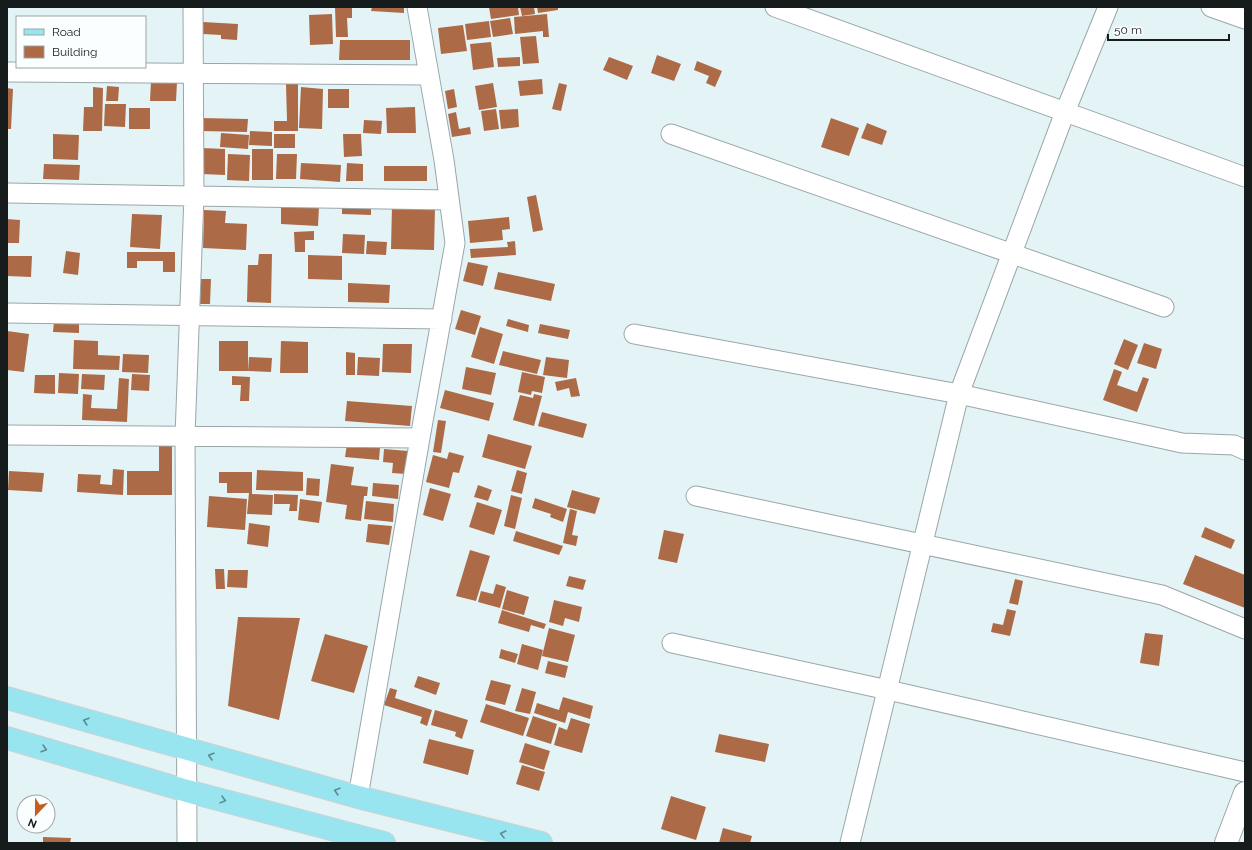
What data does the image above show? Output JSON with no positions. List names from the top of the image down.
{
  "legend": ["Road", "Building"],
  "scale_bar": "50 m",
  "north": "bottom"
}
